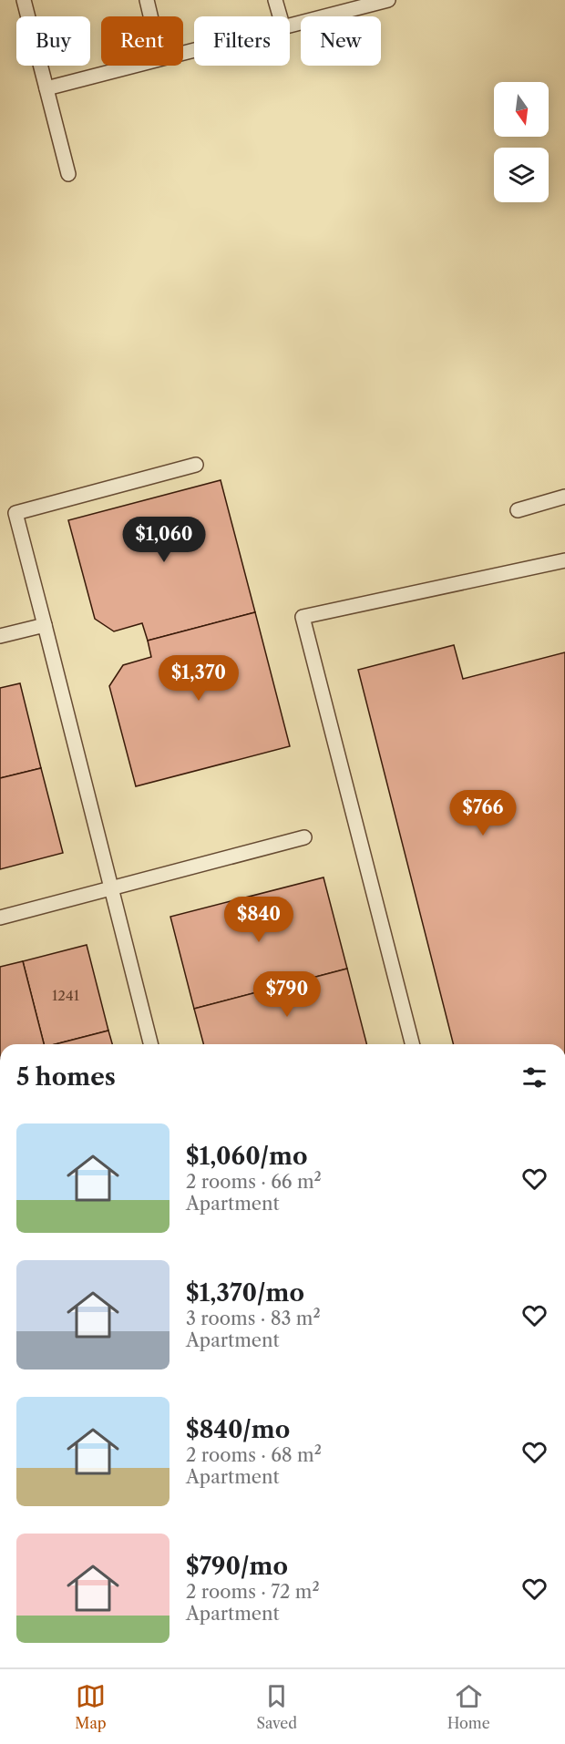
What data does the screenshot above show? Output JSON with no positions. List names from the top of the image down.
{
  "house_numbers": ["1241"],
  "north": "bottom",
  "page": {
    "chip": [
      "Buy",
      "Rent",
      "Filters",
      "New"
    ],
    "price": [
      "$1,060",
      "$1,370",
      "$766",
      "$840",
      "$790"
    ],
    "heading": "5 homes",
    "list": [
      {
        "name": "$1,060/mo",
        "note": "2 rooms · 66 m² · Apartment"
      },
      {
        "name": "$1,370/mo",
        "note": "3 rooms · 83 m² · Apartment"
      },
      {
        "name": "$840/mo",
        "note": "2 rooms · 68 m² · Apartment"
      },
      {
        "name": "$790/mo",
        "note": "2 rooms · 72 m² · Apartment"
      }
    ],
    "tabs": ["Map", "Saved", "Home"]
  }
}
